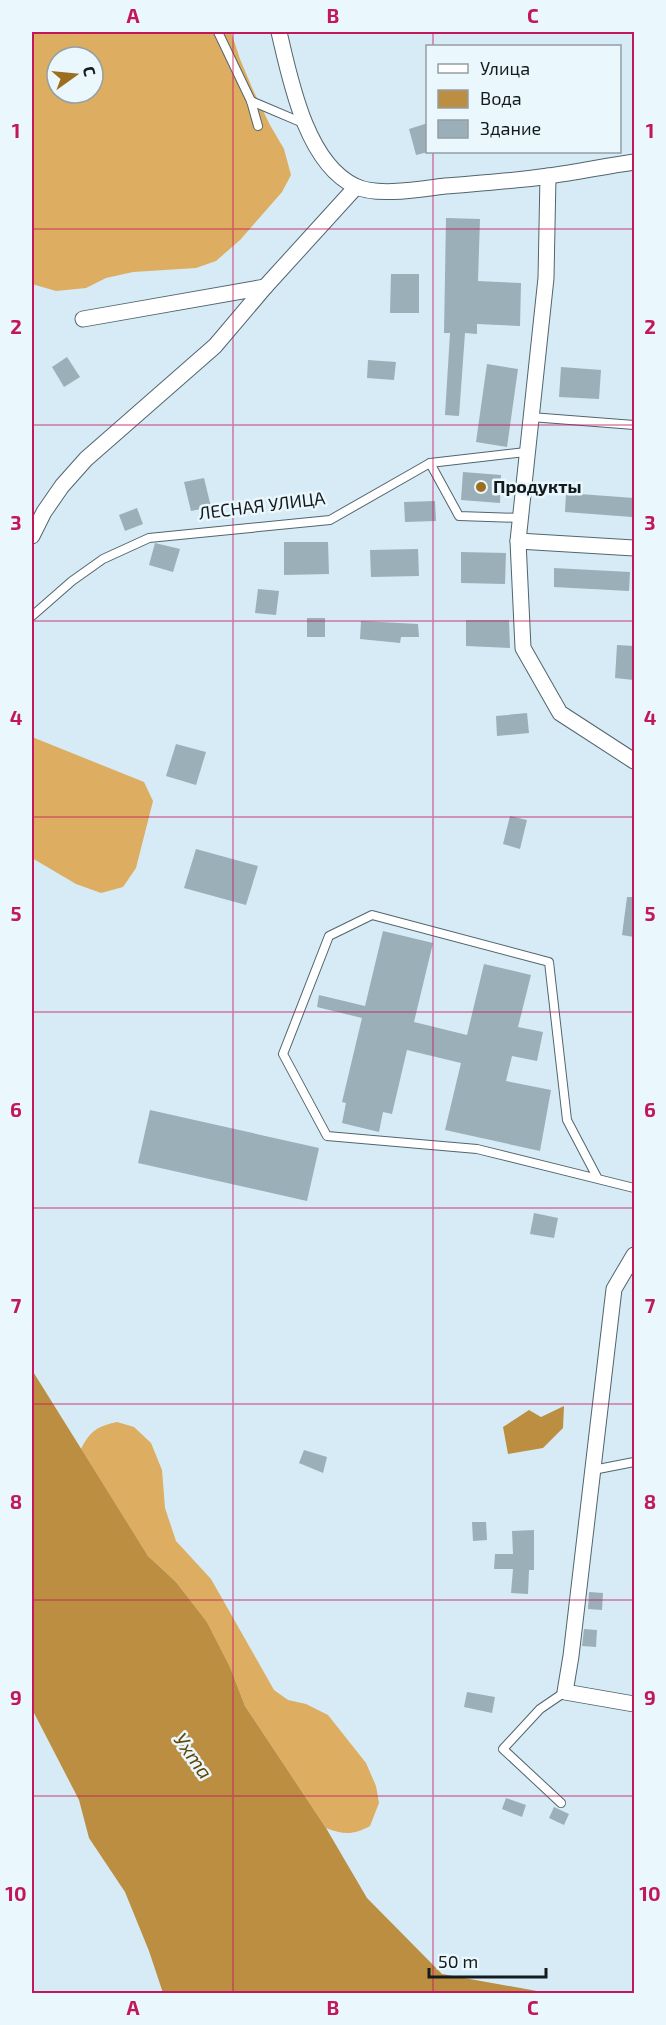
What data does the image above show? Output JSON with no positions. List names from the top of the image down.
{
  "streets": {
    "lane": ["ЛЕСНАЯ УЛИЦА"]
  },
  "water": ["Ухта"],
  "places": ["Продукты"],
  "legend": ["Улица", "Вода", "Здание"],
  "scale_bar": "50 m",
  "north": "right",
  "grid": {
    "columns": ["A", "B", "C"],
    "rows": [
      "1",
      "2",
      "3",
      "4",
      "5",
      "6",
      "7",
      "8",
      "9",
      "10"
    ]
  }
}
